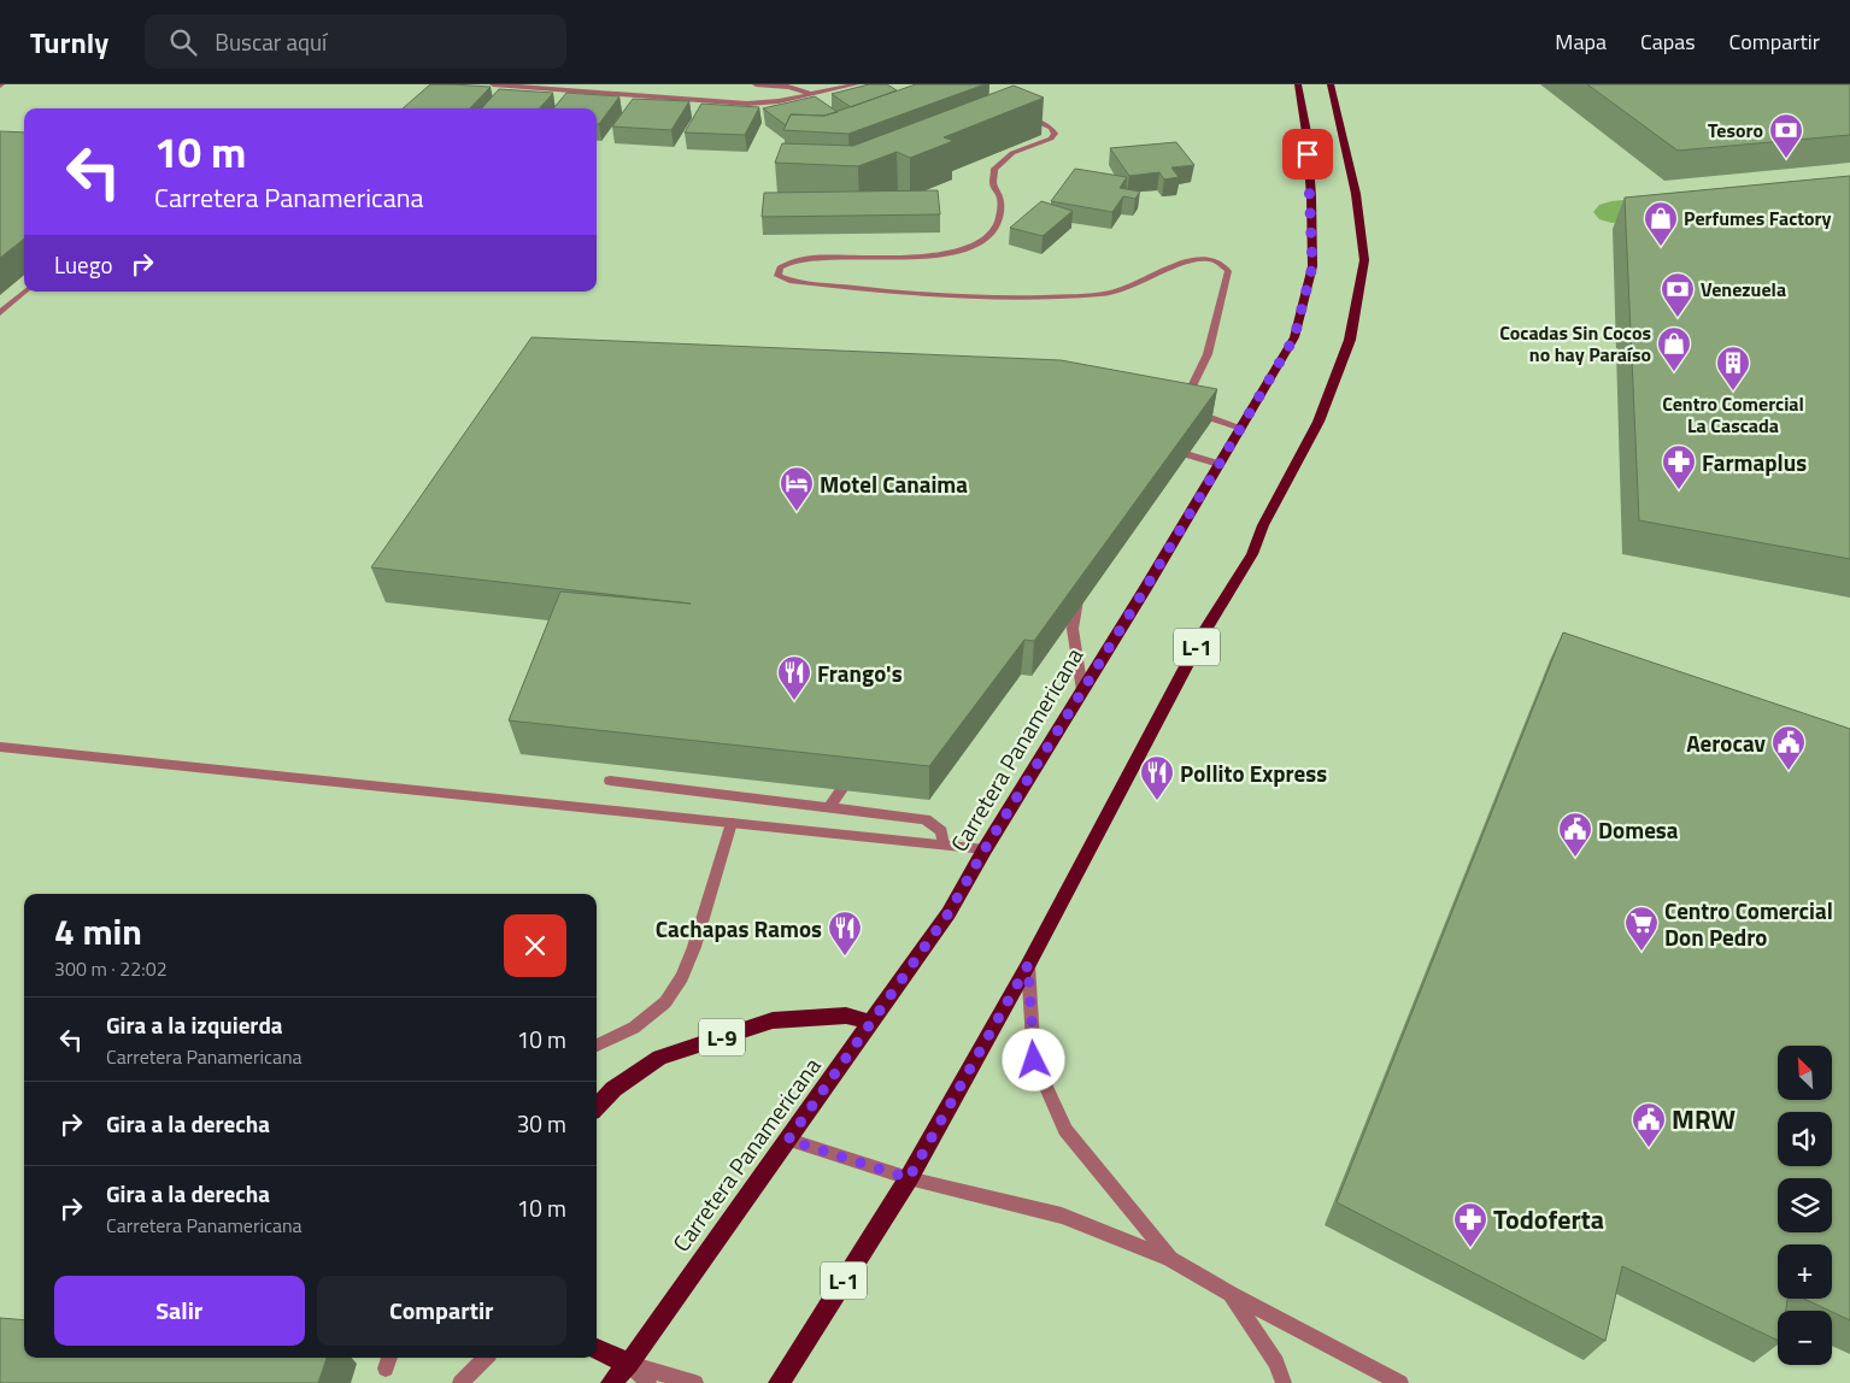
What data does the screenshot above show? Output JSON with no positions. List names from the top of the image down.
{
  "streets": {
    "main road": ["L-1", "Carretera Panamericana", "L-9"]
  },
  "crossings": [
    ["Carretera Panamericana", "L-9"]
  ],
  "places": {
    "bank": ["Tesoro", "Venezuela"],
    "shop": ["Perfumes Factory", "Cocadas Sin Cocos no hay Paraíso"],
    "building": ["Centro Comercial La Cascada"],
    "pharmacy": ["Farmaplus", "Todoferta"],
    "hotel": ["Motel Canaima"],
    "restaurant": ["Frango's", "Pollito Express", "Cachapas Ramos"],
    "public building": ["Aerocav", "Domesa", "MRW"],
    "supermarket": ["Centro Comercial Don Pedro"]
  },
  "north": "top left",
  "page": {
    "header": "Turnly",
    "search": "Buscar aquí",
    "nav": ["Mapa", "Capas", "Compartir"],
    "turn": ["10 m", "Carretera Panamericana"],
    "then": "Luego",
    "heading": ["4 min", "300 m · 22:02"],
    "list": [
      {
        "name": "Gira a la izquierda",
        "note": "Carretera Panamericana",
        "value": "10 m"
      },
      {
        "name": "Gira a la derecha",
        "value": "30 m"
      },
      {
        "name": "Gira a la derecha",
        "note": "Carretera Panamericana",
        "value": "10 m"
      }
    ],
    "map_buttons": ["+", "−"],
    "buttons": ["Salir", "Compartir"]
  }
}
